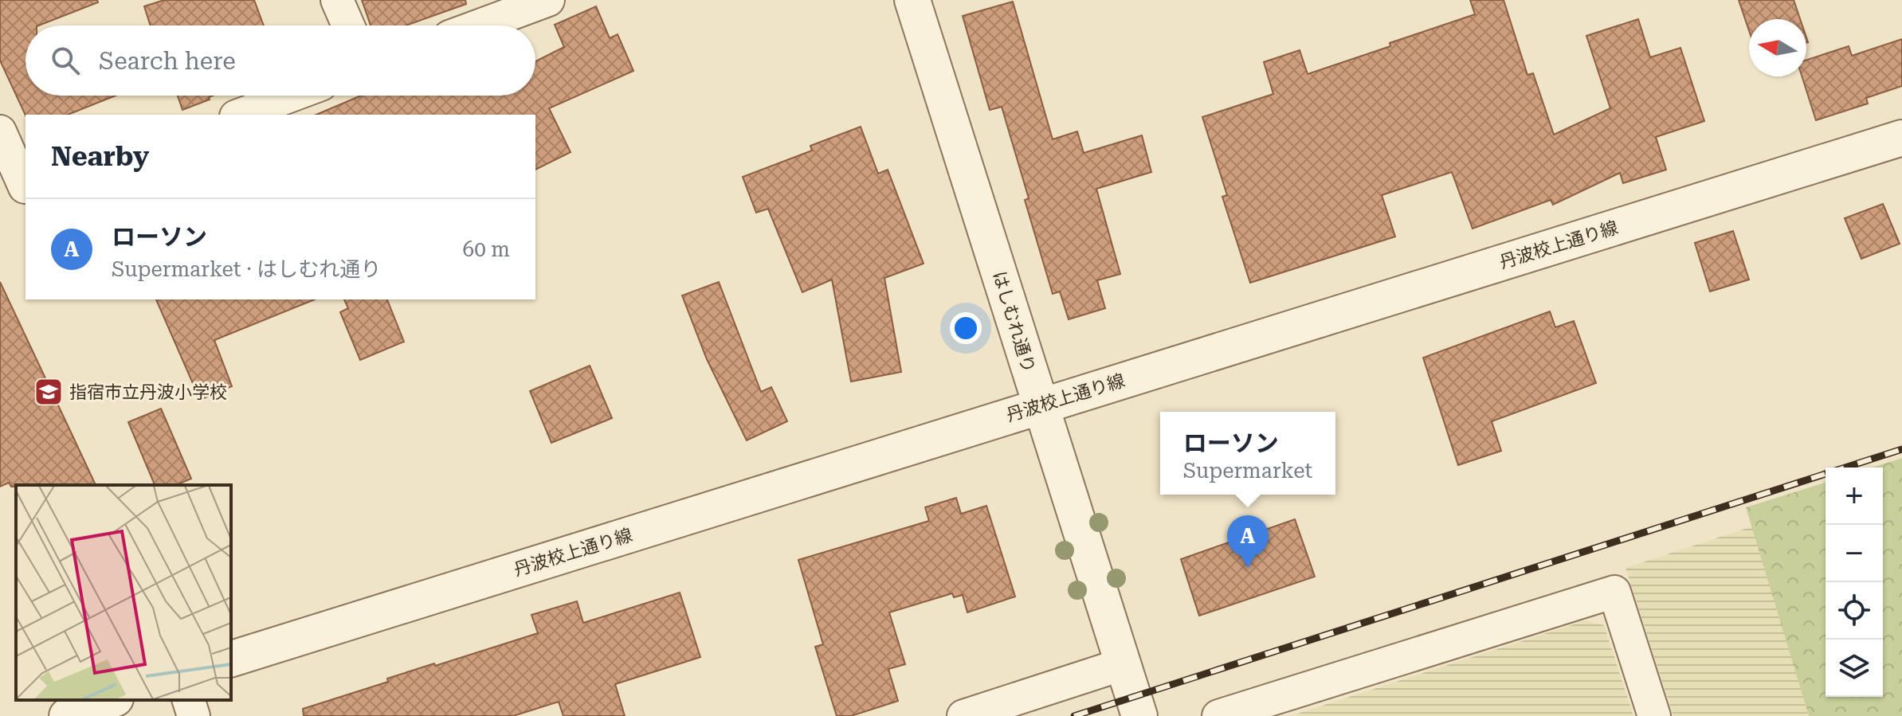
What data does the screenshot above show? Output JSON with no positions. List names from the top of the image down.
{
  "streets": {
    "street": ["丹波校上通り線", "はしむれ通り"]
  },
  "crossings": [
    ["丹波校上通り線", "はしむれ通り"]
  ],
  "places": {
    "school or university": ["指宿市立丹波小学校"]
  },
  "north": "left",
  "page": {
    "search": "Search here",
    "heading": "Nearby",
    "list": [
      {
        "mark": "A",
        "name": "ローソン",
        "note": "Supermarket · はしむれ通り",
        "value": "60 m"
      }
    ],
    "popup": ["ローソン", "Supermarket"],
    "map_buttons": ["+", "−"],
    "pins": "A"
  }
}
